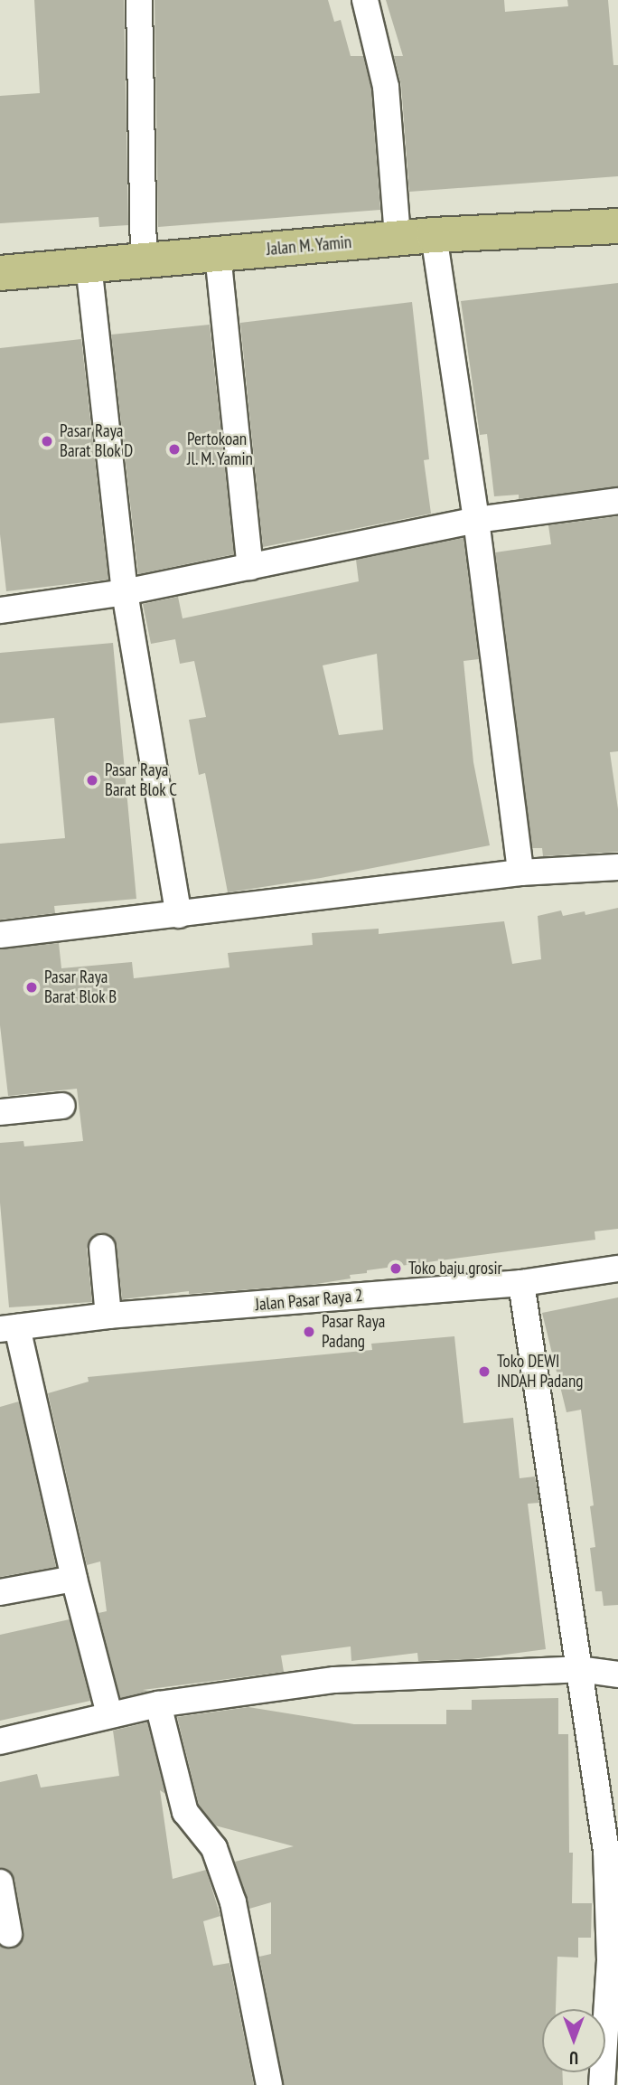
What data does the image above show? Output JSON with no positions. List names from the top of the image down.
{
  "streets": {
    "main road": ["Jalan M. Yamin"],
    "street": ["Jalan Pasar Raya 2"]
  },
  "places": [
    "Pasar Raya Barat Blok D",
    "Pertokoan Jl. M. Yamin",
    "Pasar Raya Barat Blok C",
    "Pasar Raya Barat Blok B",
    "Toko baju grosir",
    "Pasar Raya Padang",
    "Toko DEWI INDAH Padang"
  ],
  "north": "bottom"
}
